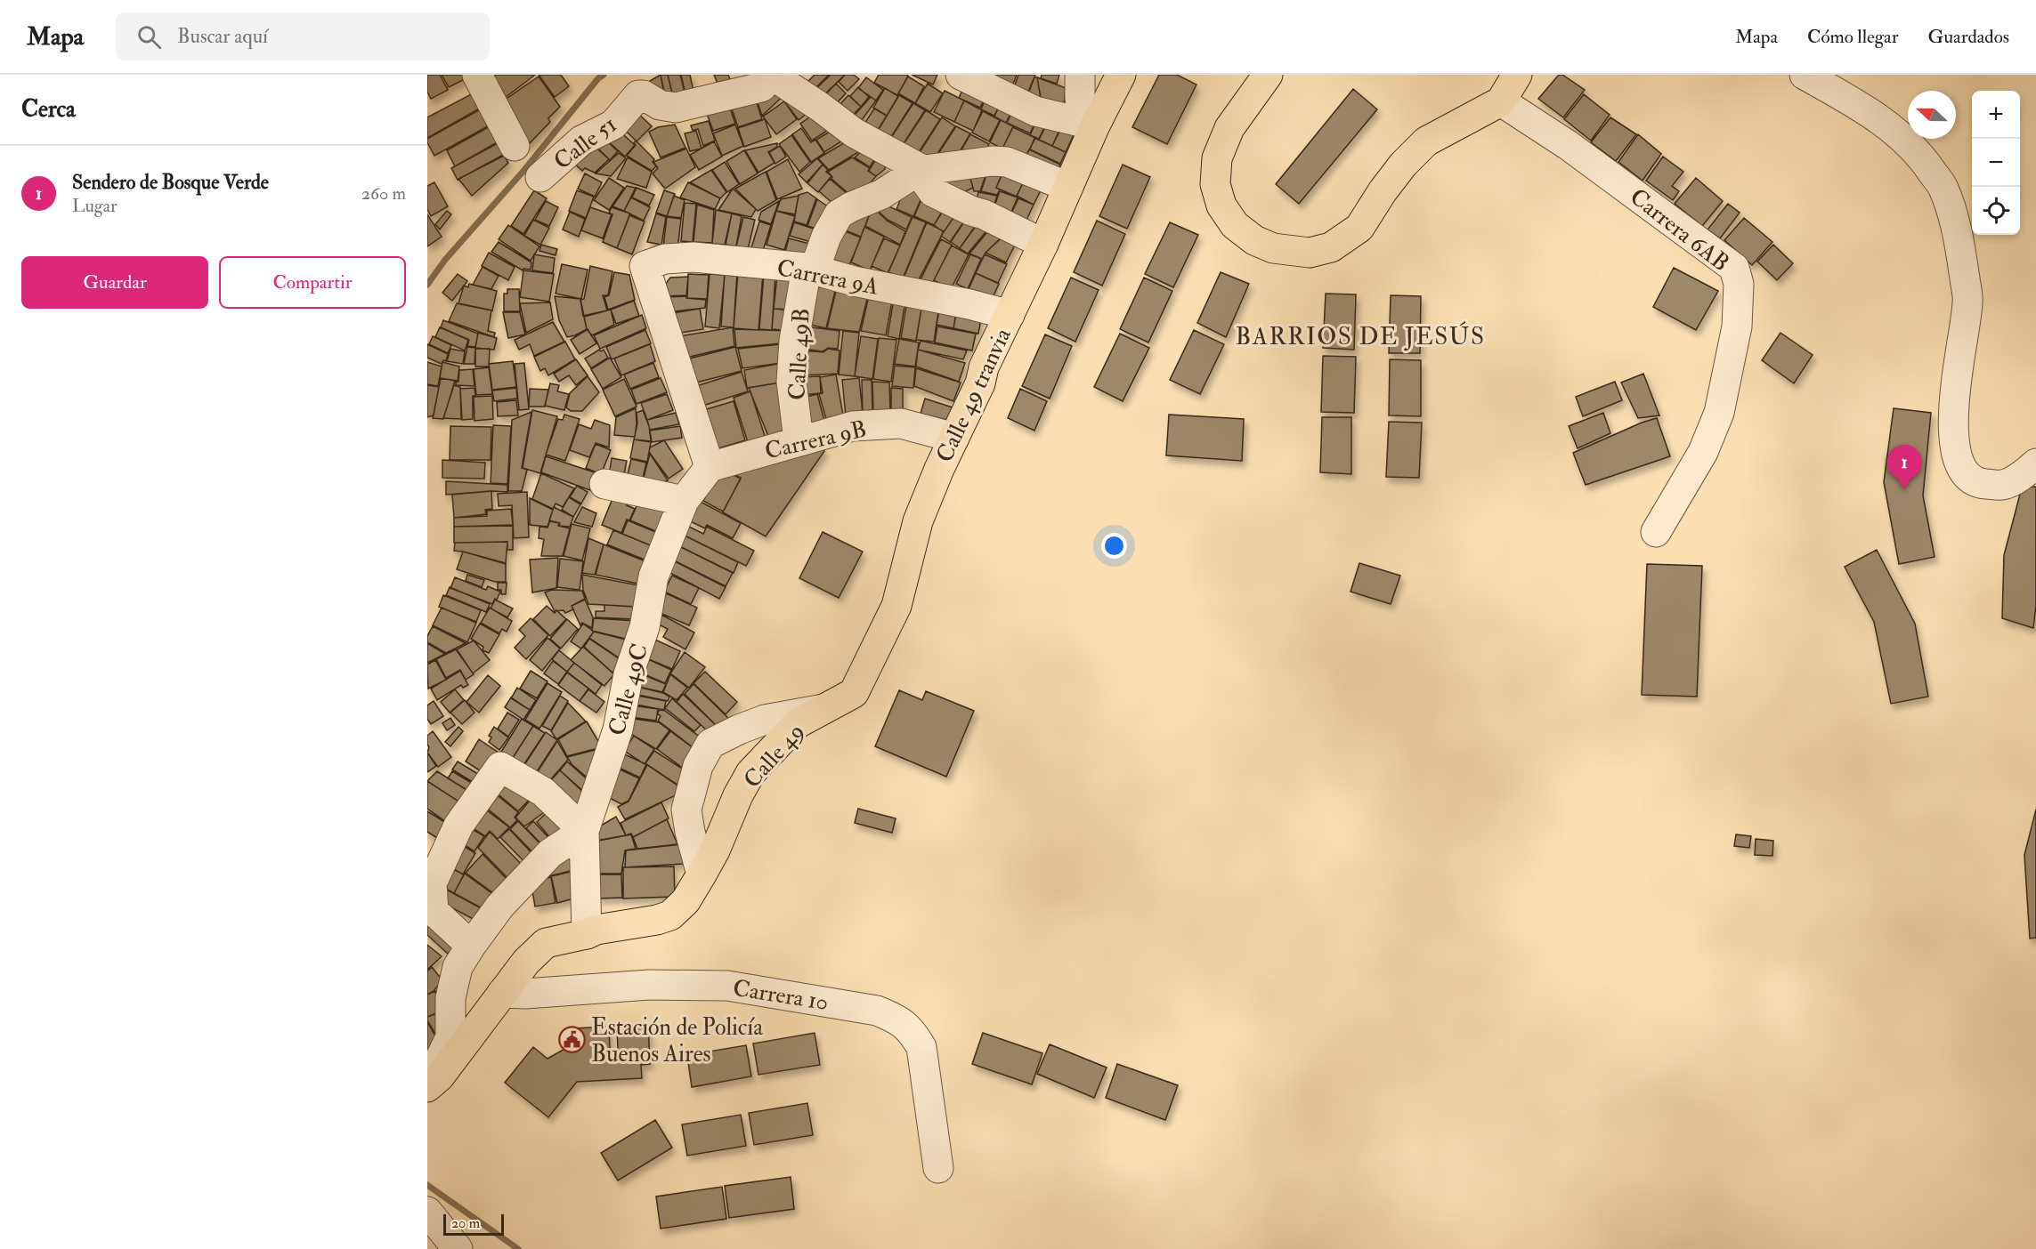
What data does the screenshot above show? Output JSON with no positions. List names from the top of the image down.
{
  "streets": {
    "main road": ["Calle 49 tranvia", "Calle 49"],
    "street": [
      "Calle 51",
      "Carrera 6AB",
      "Carrera 9A",
      "Calle 49B",
      "Carrera 9B",
      "Calle 49C",
      "Carrera 10"
    ]
  },
  "crossings": [
    ["Carrera 9A", "Calle 49B"],
    ["Carrera 9A", "Calle 49 tranvia"],
    ["Carrera 9A", "Carrera 9B"],
    ["Carrera 9A", "Calle 49C"],
    ["Calle 49B", "Carrera 9B"],
    ["Calle 49 tranvia", "Carrera 9B"],
    ["Calle 49 tranvia", "Calle 49"],
    ["Carrera 9B", "Calle 49C"],
    ["Calle 49", "Carrera 10"]
  ],
  "districts": ["BARRIOS DE JESÚS"],
  "places": {
    "public building": ["Estación de Policía Buenos Aires"]
  },
  "scale_bar": "20 m",
  "north": "left",
  "page": {
    "header": "Mapa",
    "search": "Buscar aquí",
    "nav": ["Mapa", "Cómo llegar", "Guardados"],
    "heading": "Cerca",
    "map_buttons": ["+", "−"],
    "list": [
      {
        "mark": "1",
        "name": "Sendero de Bosque Verde",
        "note": "Lugar",
        "value": "260 m"
      }
    ],
    "buttons": ["Guardar", "Compartir"],
    "pins": "1",
    "scale": "20 m"
  }
}
